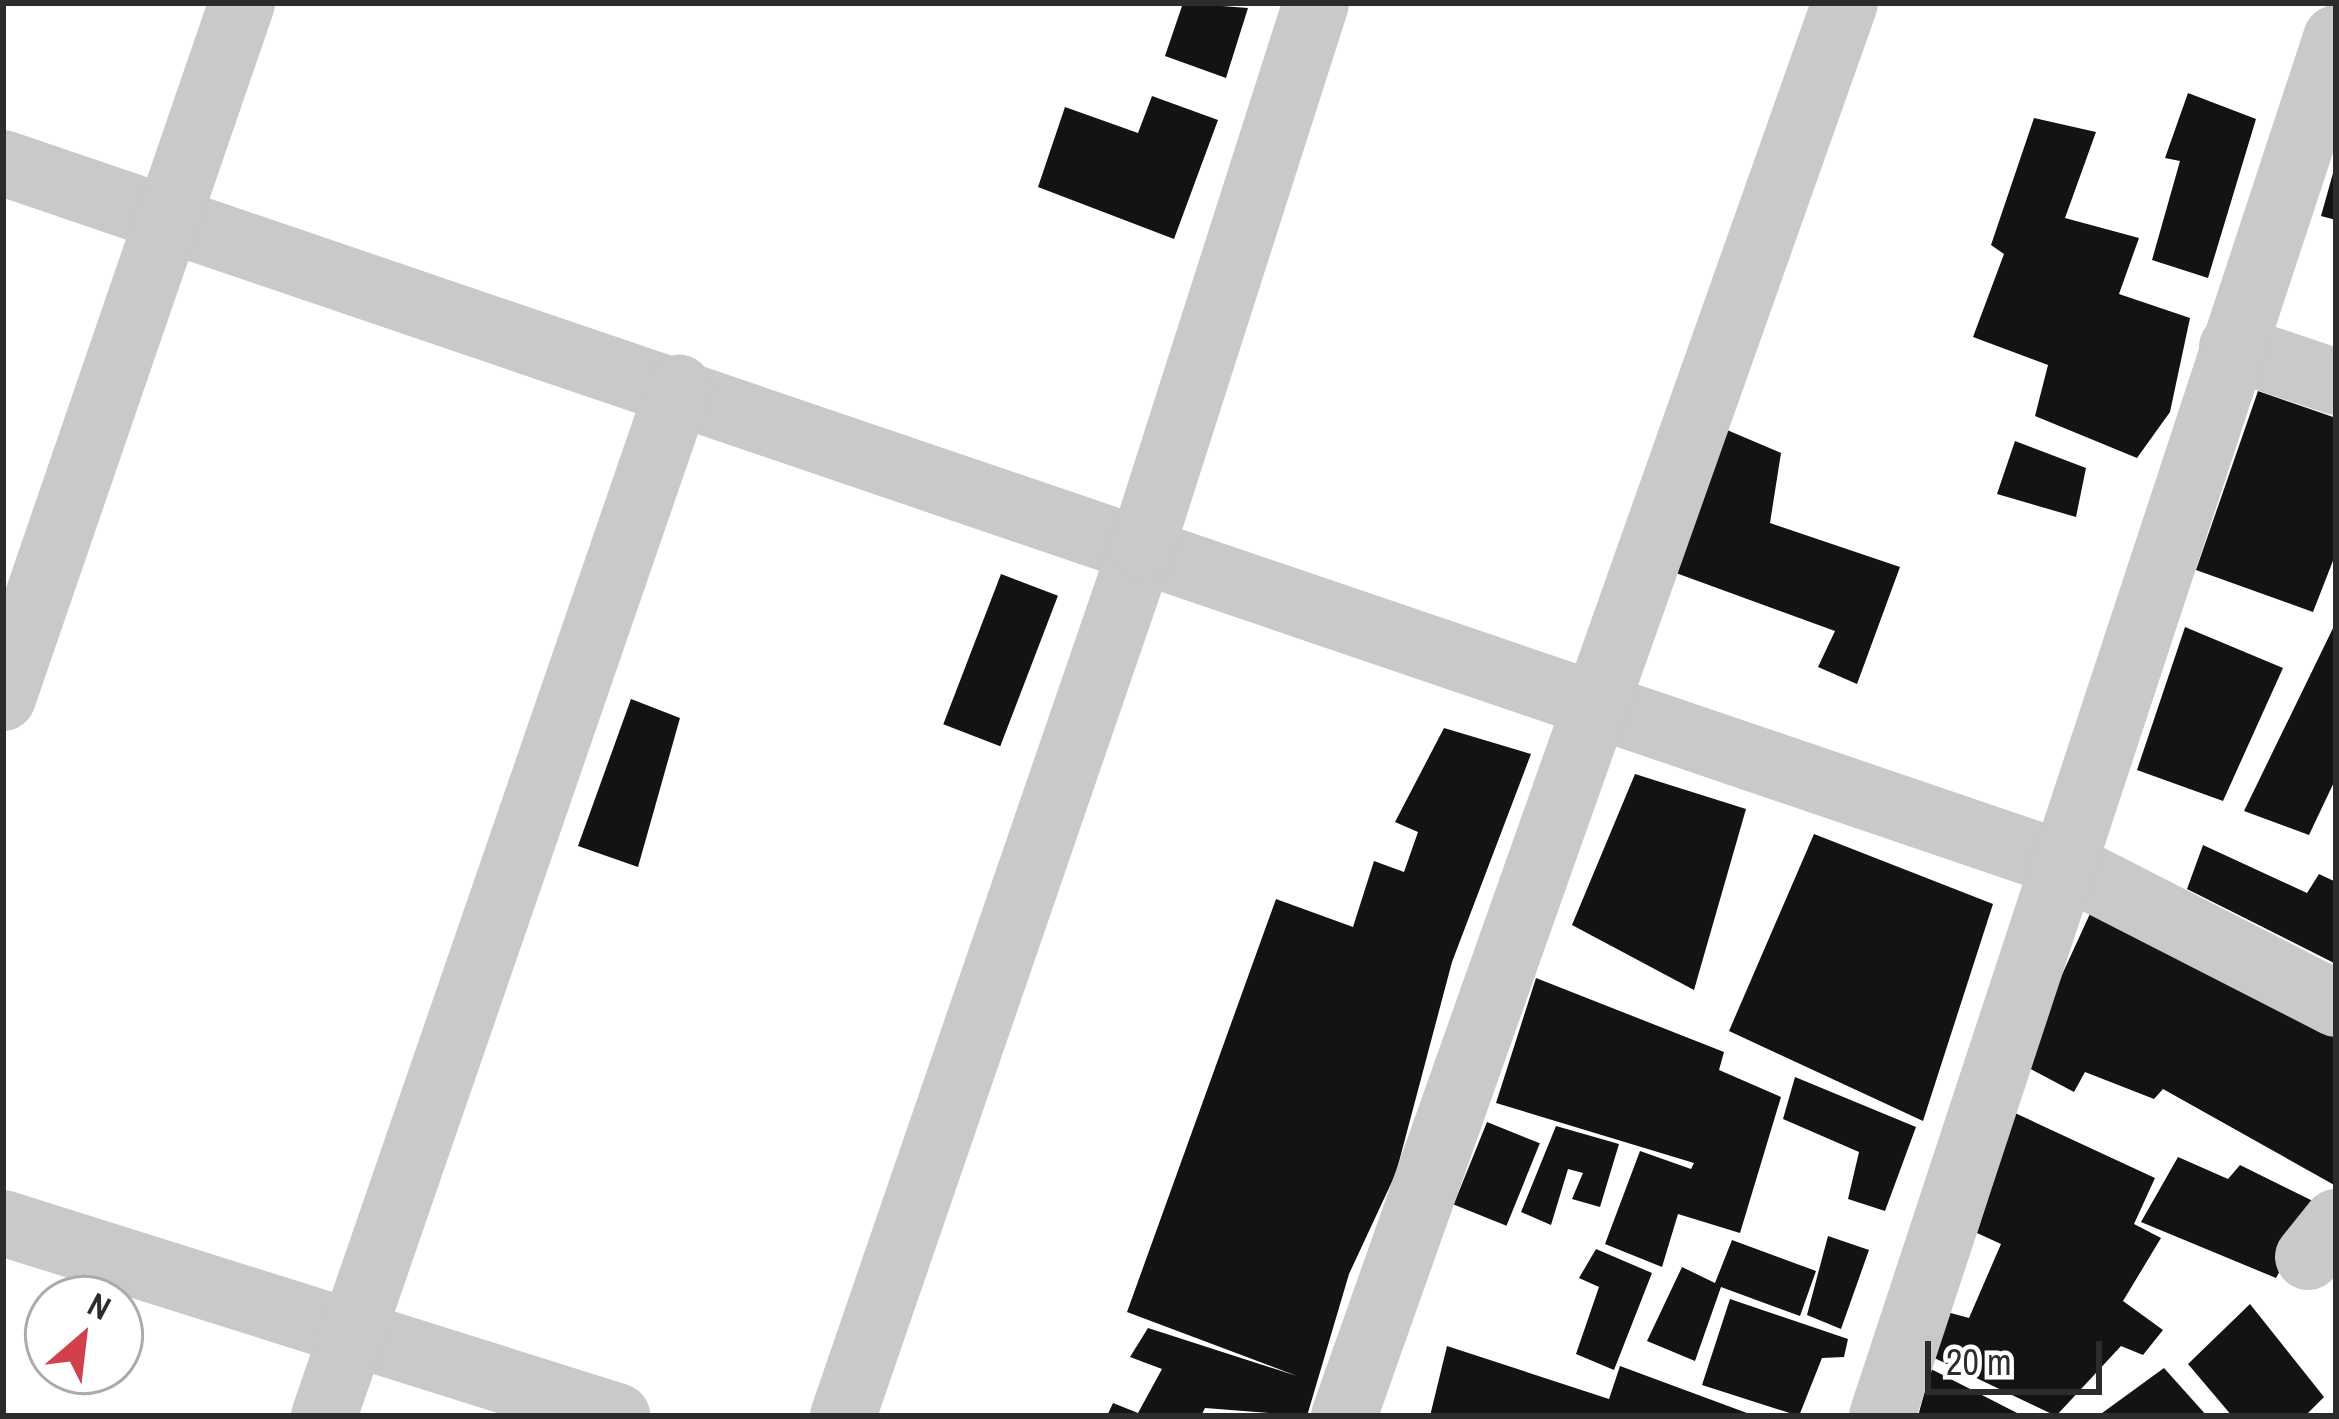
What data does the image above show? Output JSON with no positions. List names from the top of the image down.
{
  "scale_bar": "20 m",
  "north": "top right"
}
